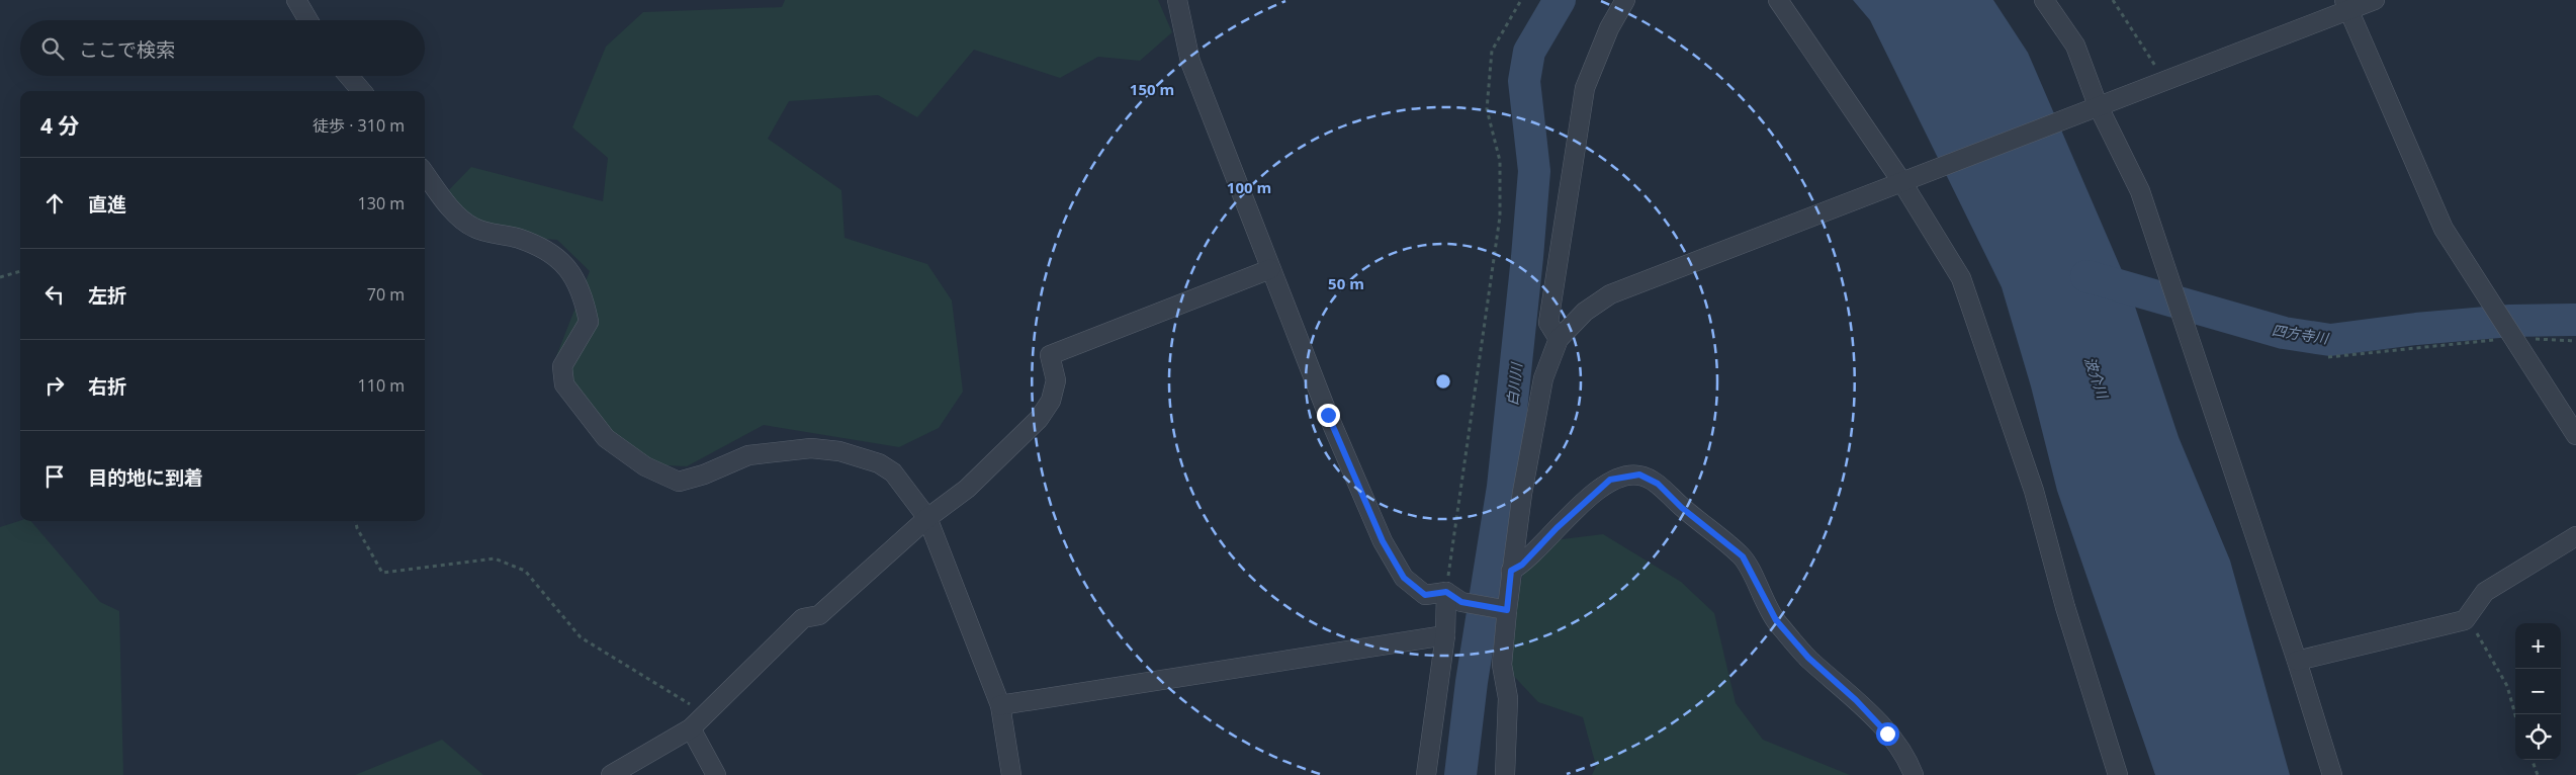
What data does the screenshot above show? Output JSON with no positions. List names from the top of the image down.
{
  "water": ["四方寺川", "波介川", "白川川"],
  "page": {
    "search": "ここで検索",
    "heading": ["4 分", "徒歩 · 310 m"],
    "list": [
      ["直進", "130 m"],
      ["左折", "70 m"],
      ["右折", "110 m"],
      "目的地に到着"
    ],
    "map_buttons": ["+", "−"]
  },
  "rings": ["150 m", "100 m", "50 m"]
}
